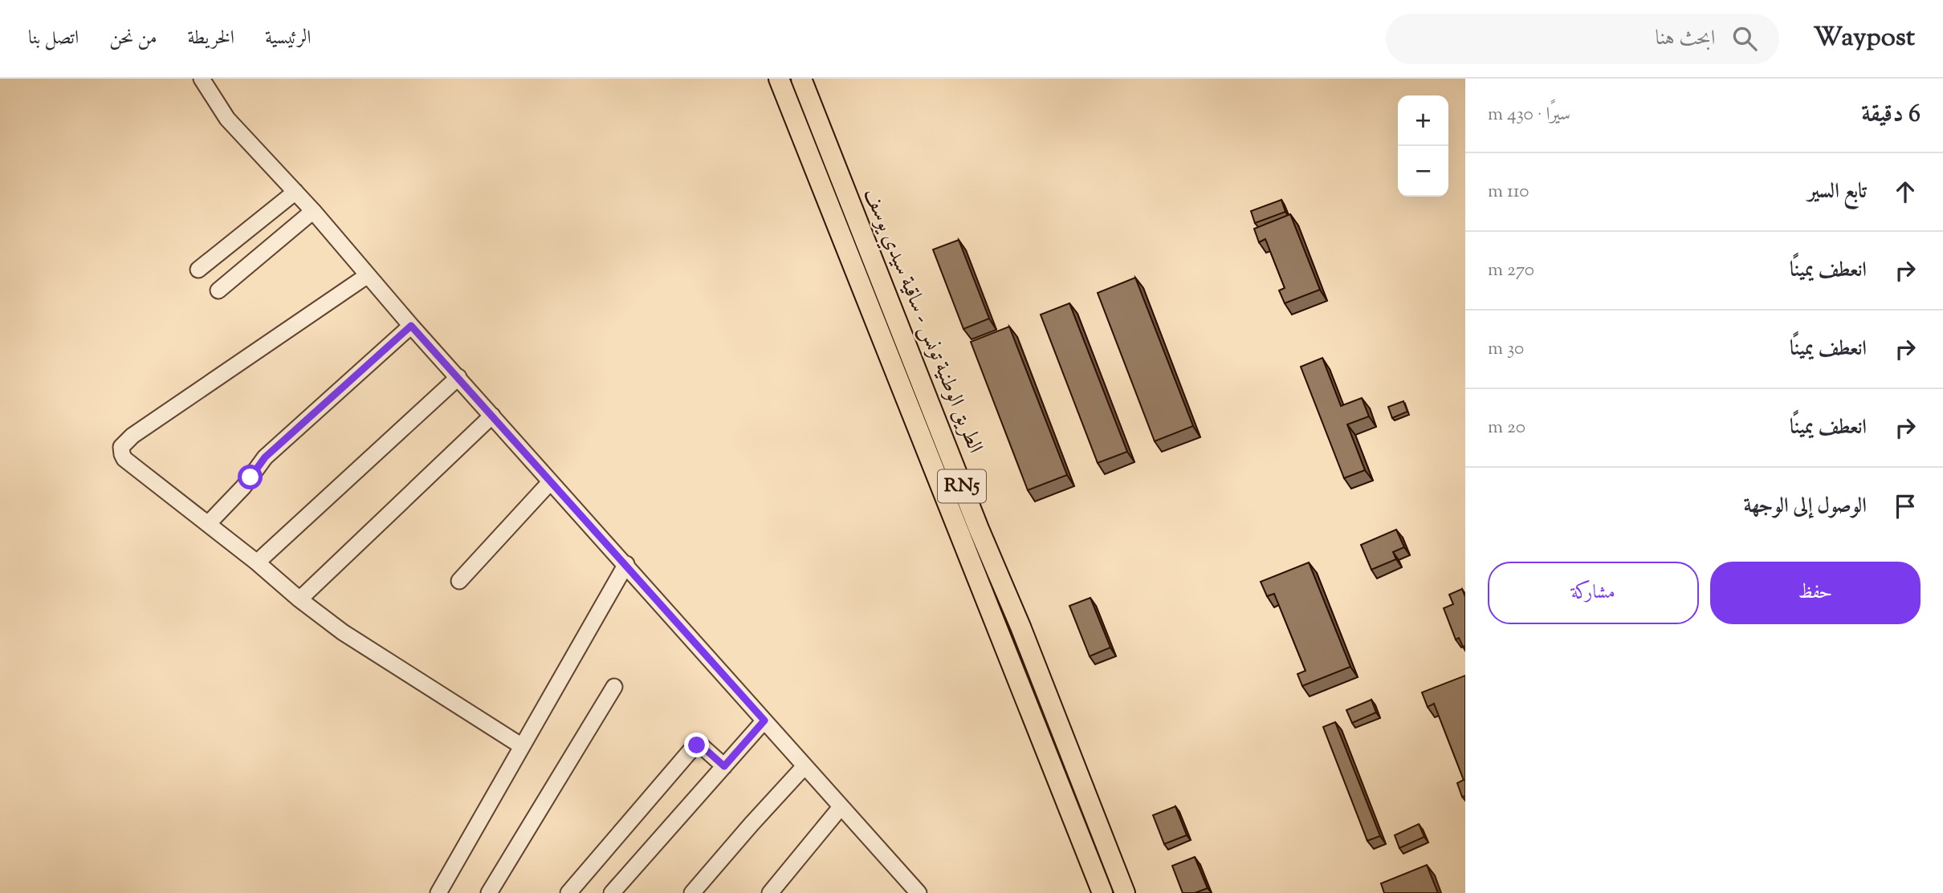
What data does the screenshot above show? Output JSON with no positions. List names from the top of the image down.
{
  "streets": {
    "main road": ["الطريق الوطنية تونس - ساقية سيدي يوسف", "RN5"]
  },
  "page": {
    "header": "Waypost",
    "search": "ابحث هنا",
    "nav": [
      "الرئيسية",
      "الخريطة",
      "من نحن",
      "اتصل بنا"
    ],
    "heading": ["6 دقيقة", "سيرًا · 430 m"],
    "map_buttons": ["+", "−"],
    "list": [
      ["تابع السير", "110 m"],
      ["انعطف يمينًا", "270 m"],
      ["انعطف يمينًا", "30 m"],
      ["انعطف يمينًا", "20 m"],
      "الوصول إلى الوجهة"
    ],
    "buttons": ["حفظ", "مشاركة"]
  }
}
